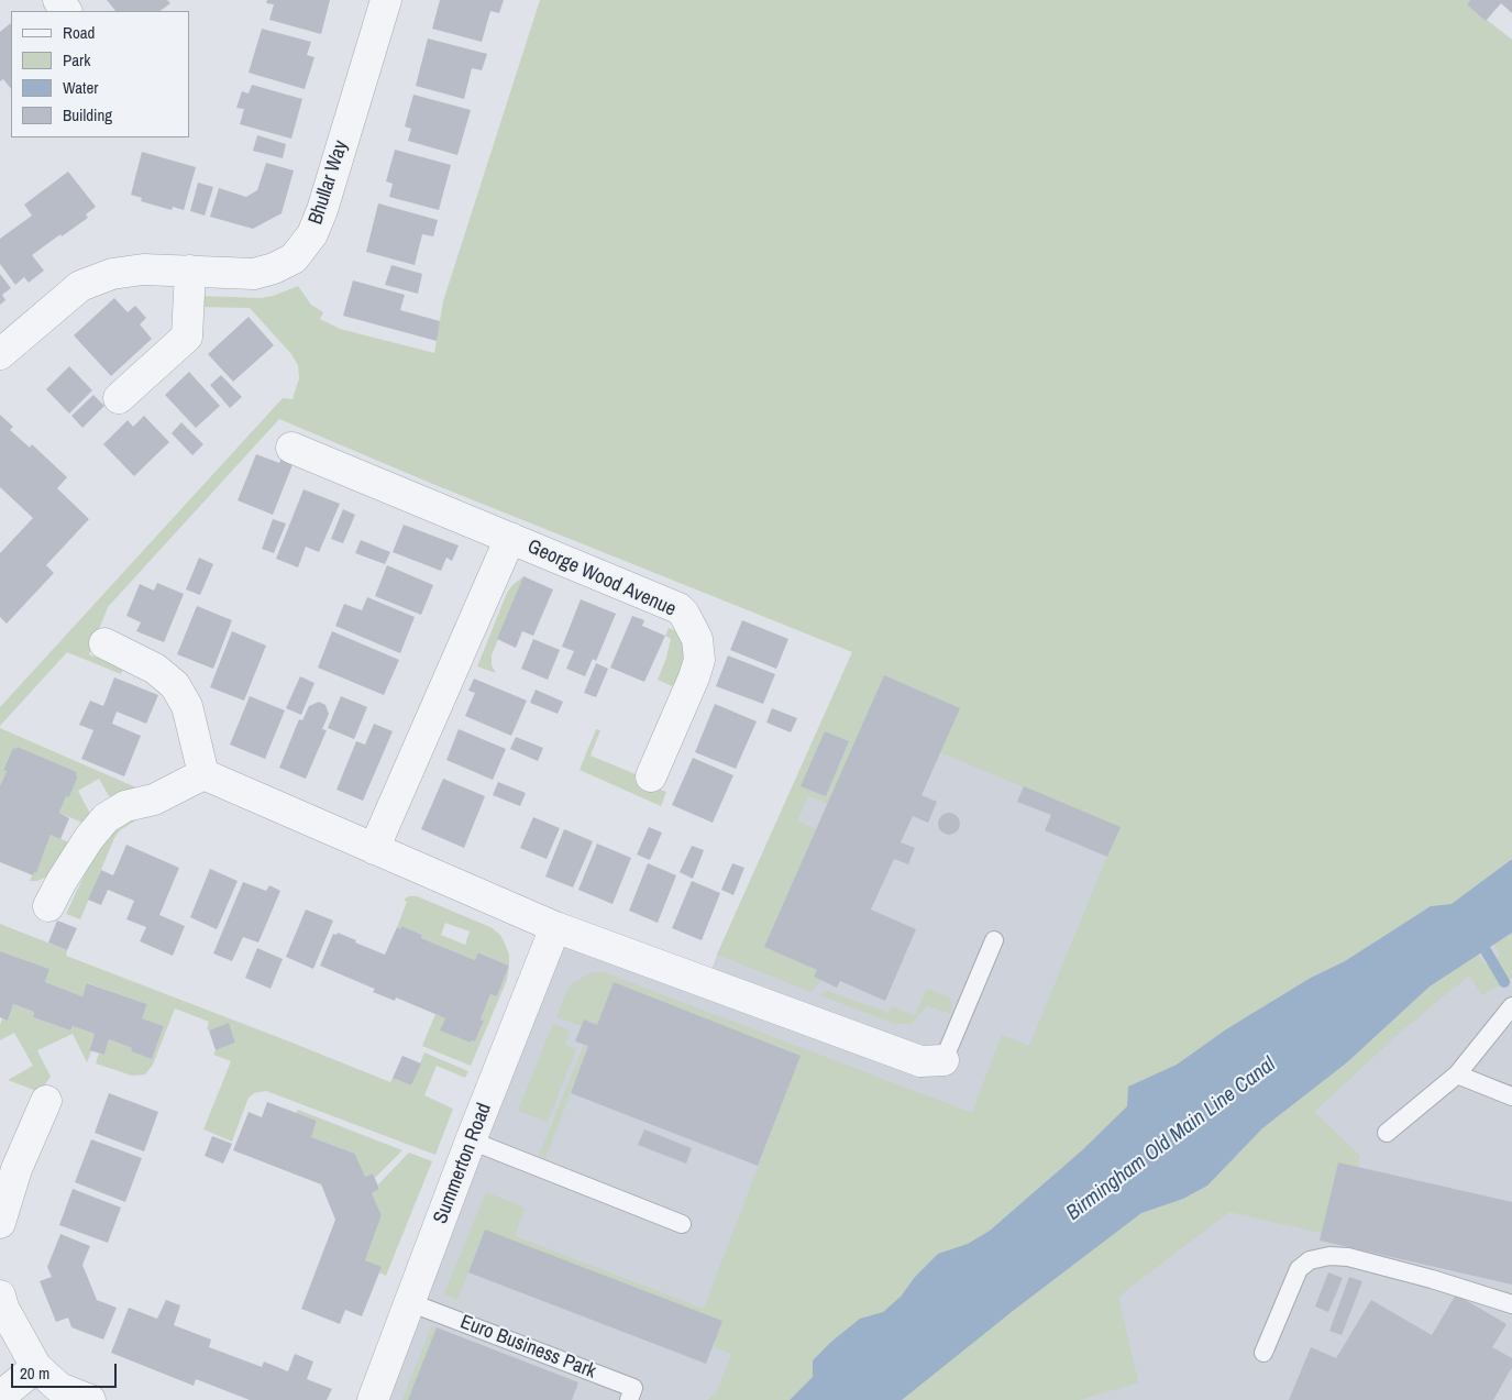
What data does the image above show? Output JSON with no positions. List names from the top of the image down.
{
  "streets": {
    "street": ["Bhullar Way", "George Wood Avenue", "Summerton Road"],
    "lane": ["Euro Business Park"]
  },
  "crossings": [
    ["Summerton Road", "Euro Business Park"]
  ],
  "water": ["Birmingham Old Main Line Canal"],
  "legend": [
    "Road",
    "Park",
    "Water",
    "Building"
  ],
  "scale_bar": "20 m"
}
